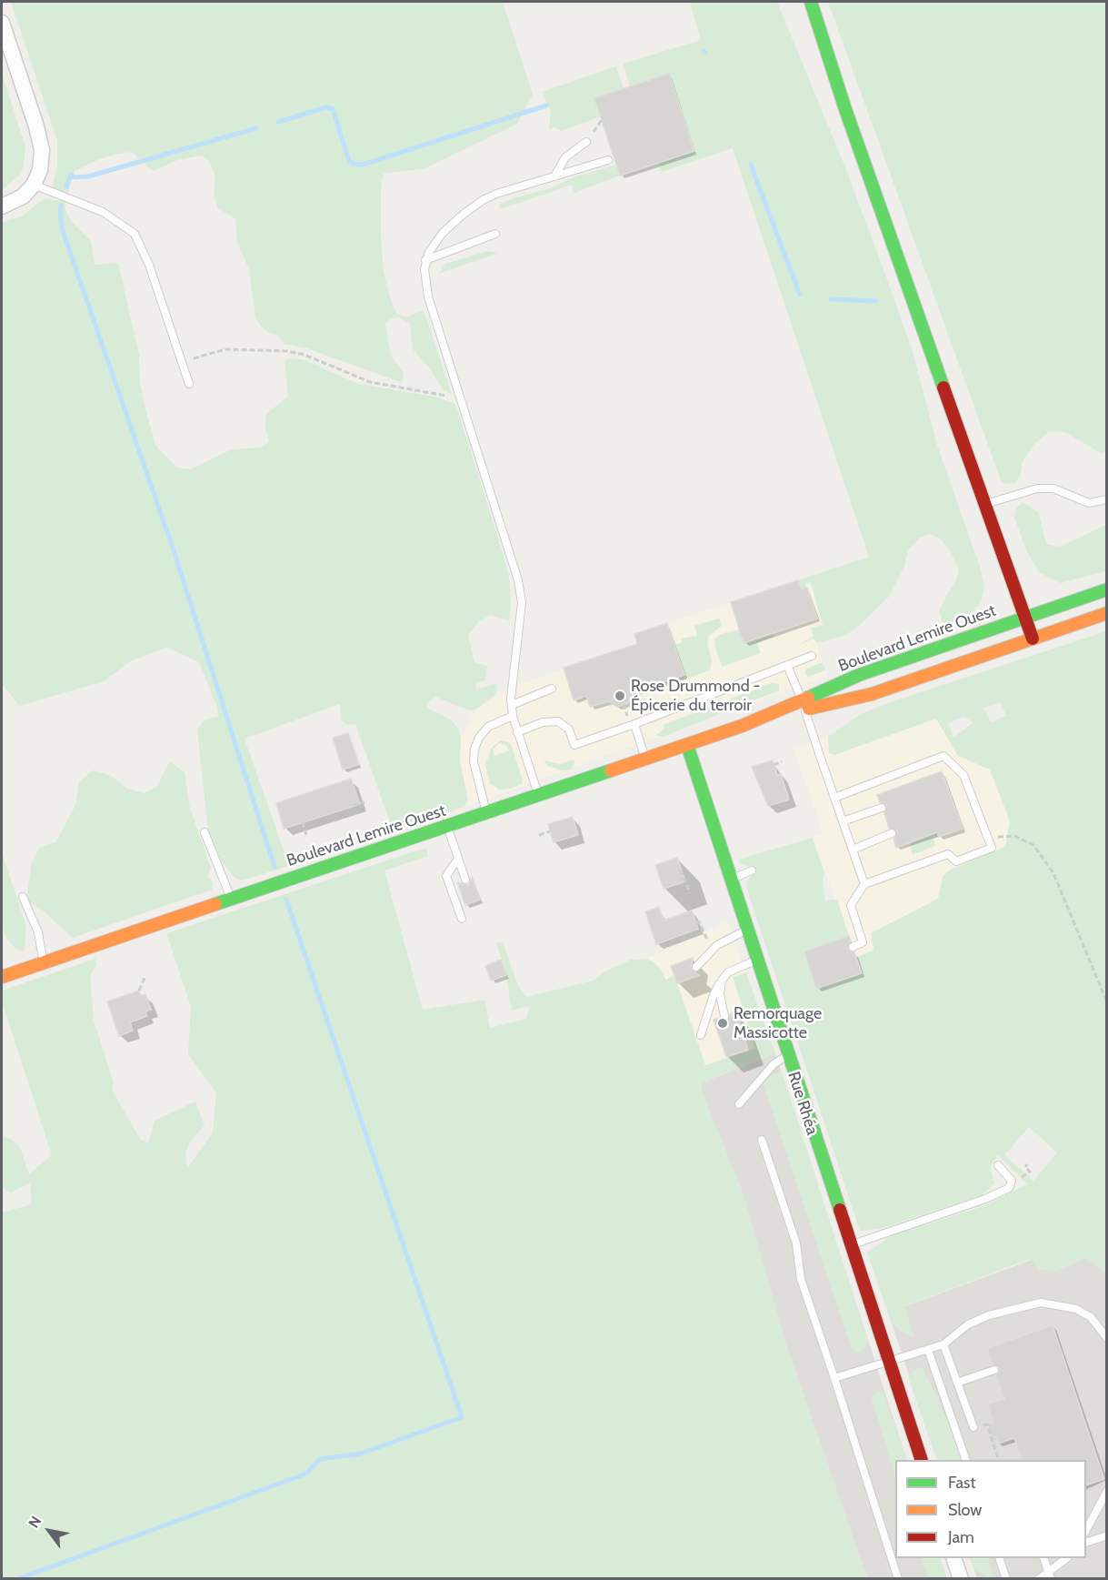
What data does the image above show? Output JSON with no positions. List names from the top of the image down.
{
  "streets": {
    "main road": ["Boulevard Lemire Ouest", "Rue Rhéa"]
  },
  "crossings": [
    ["Boulevard Lemire Ouest", "Rue Rhéa"]
  ],
  "places": ["Rose Drummond - Épicerie du terroir", "Remorquage Massicotte"],
  "legend": ["Fast", "Slow", "Jam"],
  "north": "top left"
}
